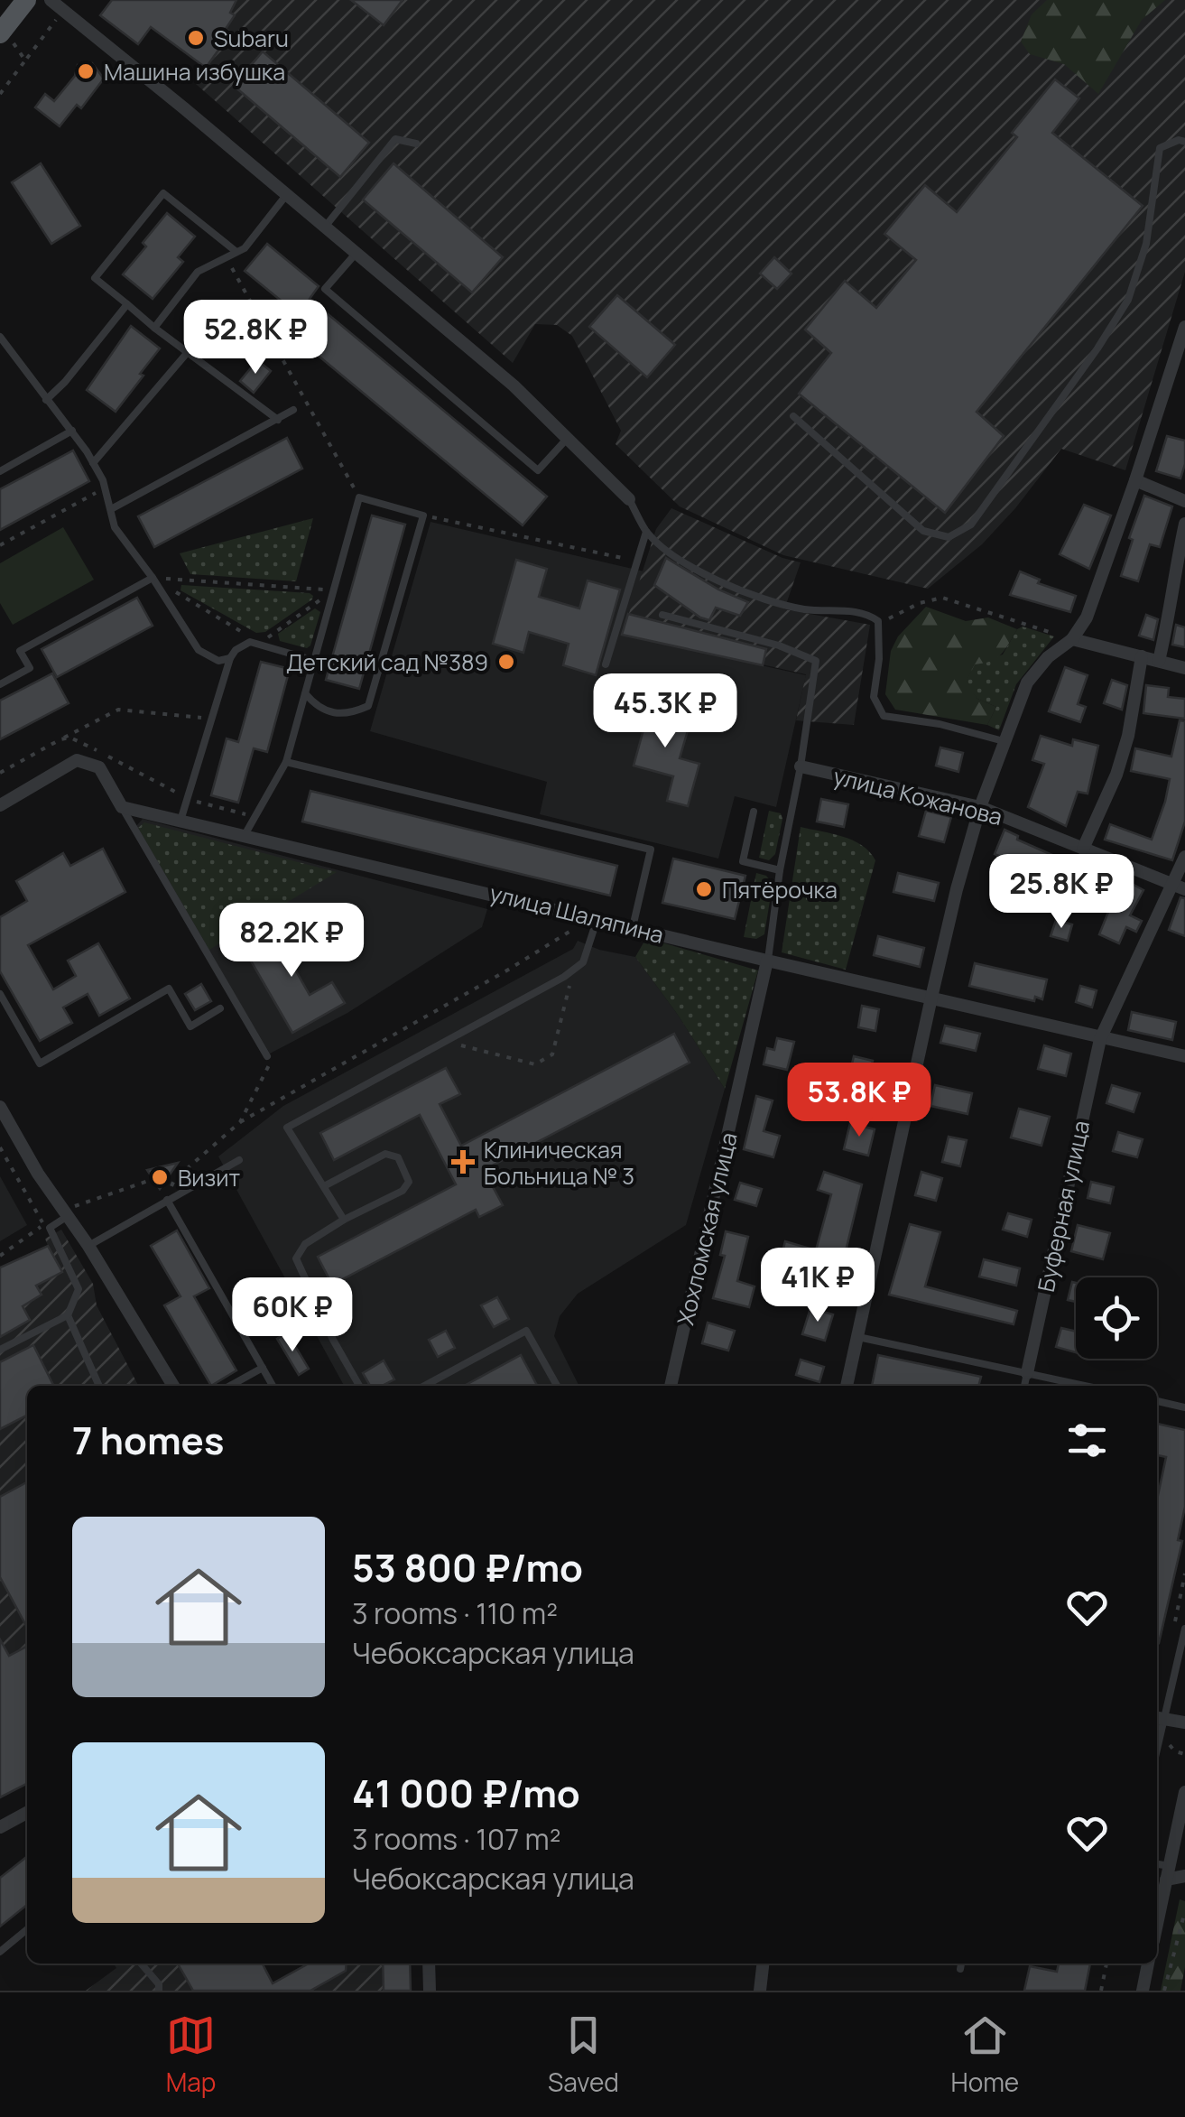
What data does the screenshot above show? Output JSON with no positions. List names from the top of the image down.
{
  "streets": {
    "street": [
      "улица Кожанова",
      "улица Шаляпина",
      "Буферная улица",
      "Хохломская улица"
    ]
  },
  "crossings": [
    ["улица Кожанова", "Буферная улица"],
    ["улица Шаляпина", "Буферная улица"],
    ["улица Шаляпина", "Хохломская улица"]
  ],
  "places": {
    "other": [
      "Subaru",
      "Машина избушка",
      "Детский сад №389",
      "Пятёрочка",
      "Визит"
    ],
    "health": ["Клиническая Больница № 3"]
  },
  "page": {
    "price": [
      "52.8K ₽",
      "45.3K ₽",
      "25.8K ₽",
      "82.2K ₽",
      "53.8K ₽",
      "41K ₽",
      "60K ₽"
    ],
    "heading": "7 homes",
    "list": [
      {
        "name": "53 800 ₽/mo",
        "note": "3 rooms · 110 m² · Чебоксарская улица"
      },
      {
        "name": "41 000 ₽/mo",
        "note": "3 rooms · 107 m² · Чебоксарская улица"
      }
    ],
    "tabs": ["Map", "Saved", "Home"]
  }
}
